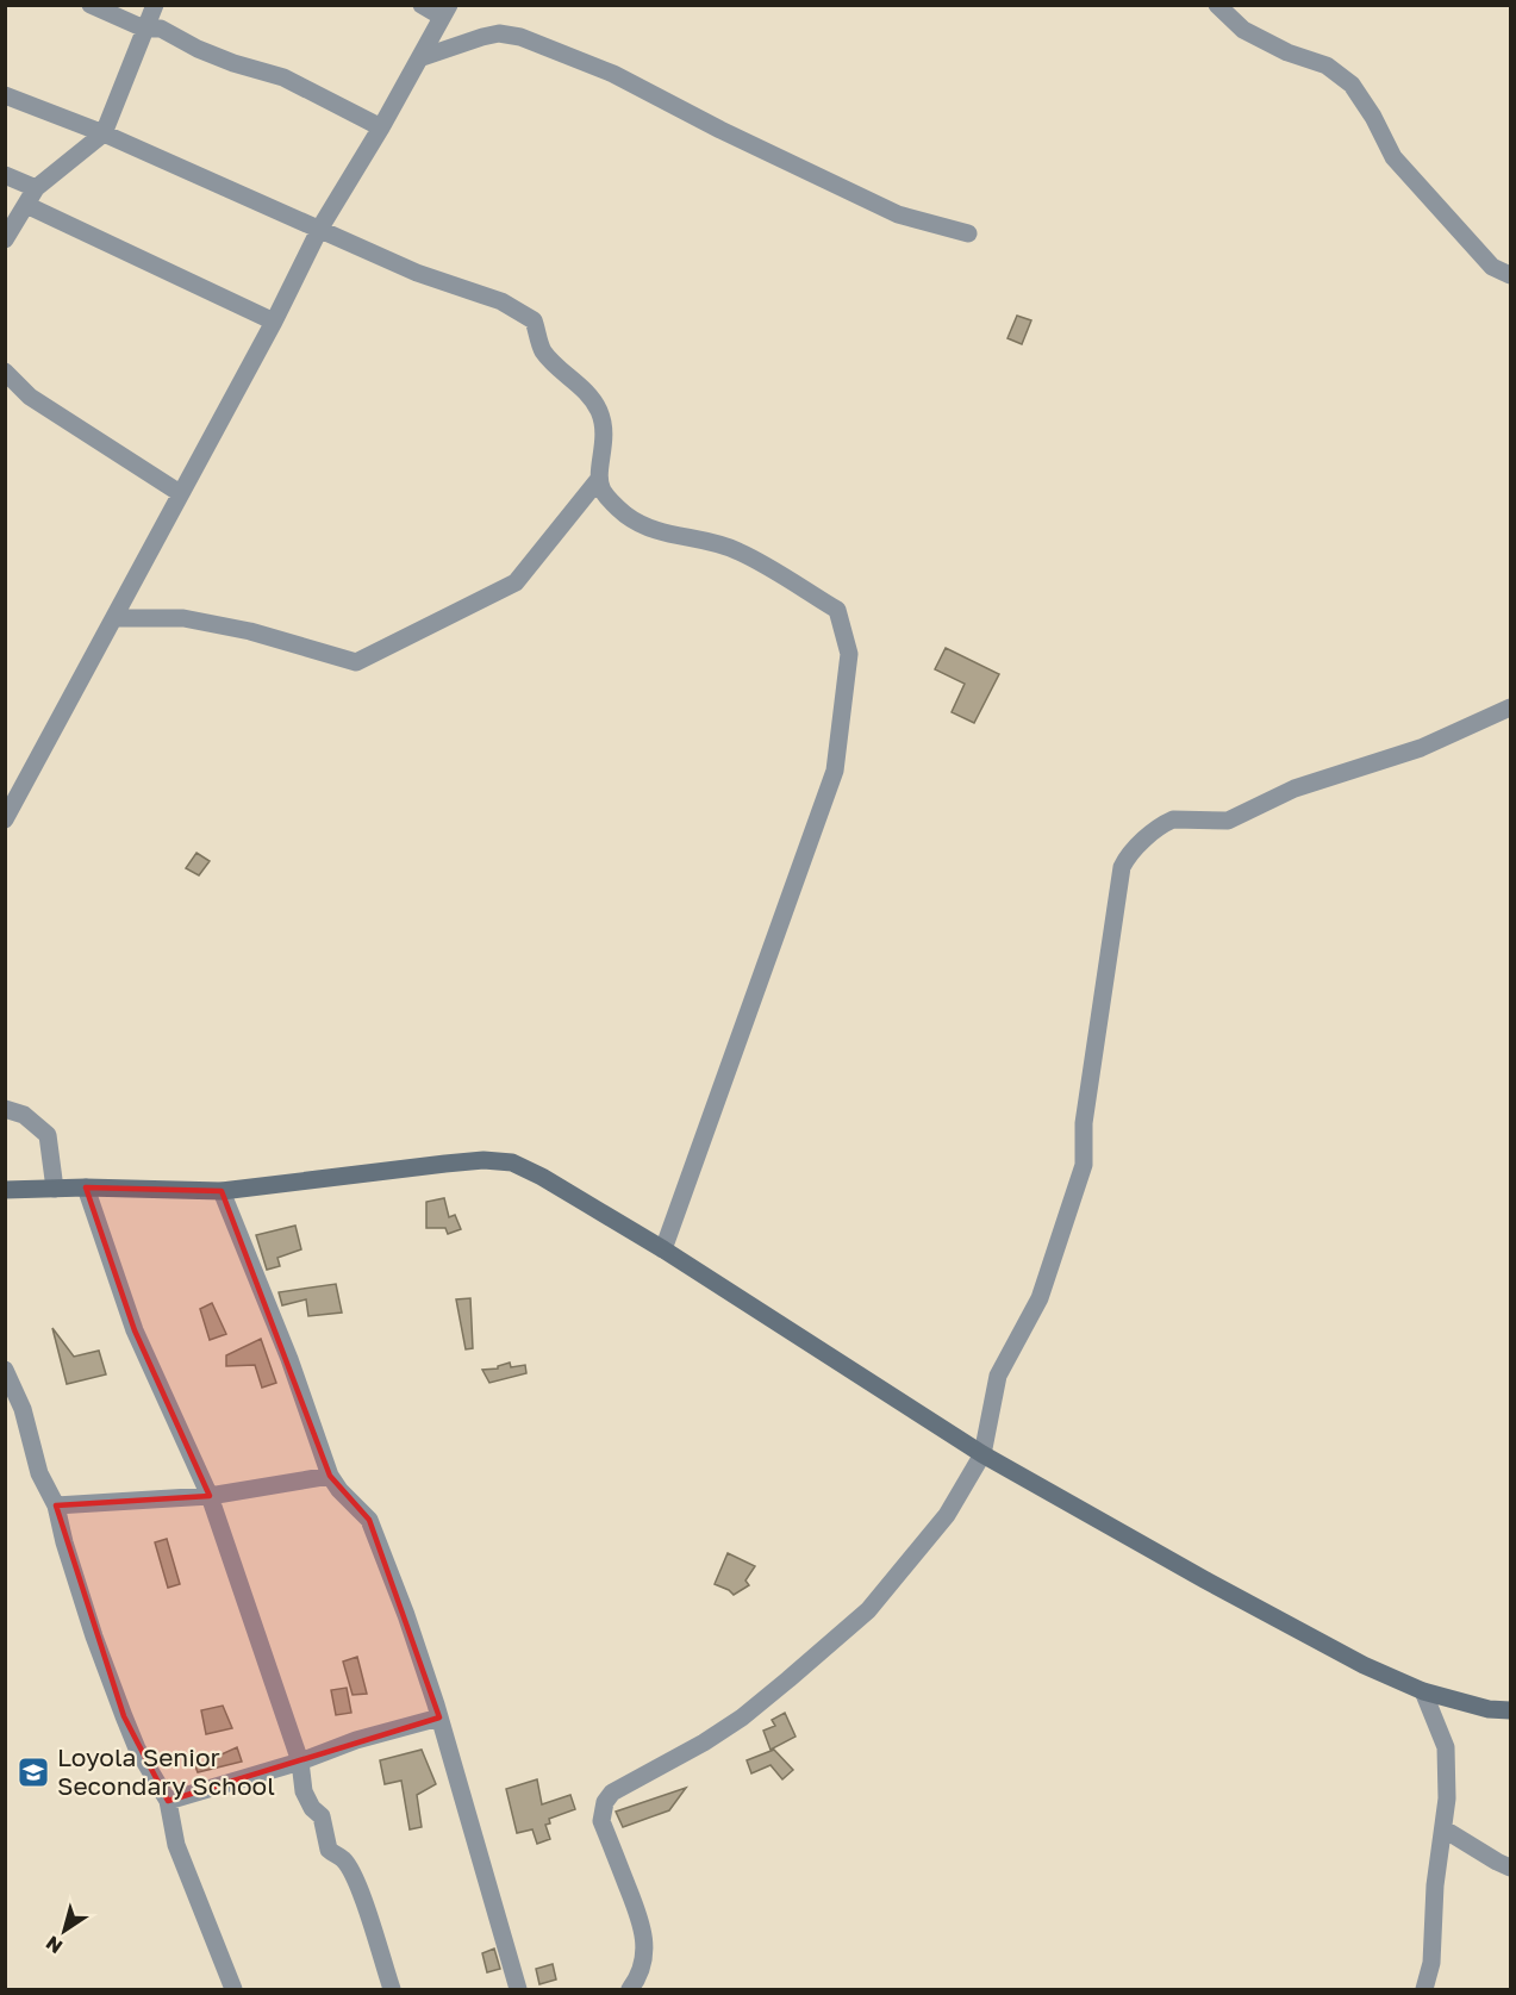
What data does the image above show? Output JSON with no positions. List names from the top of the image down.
{
  "places": {
    "school or university": ["Loyola Senior Secondary School"]
  },
  "north": "bottom left"
}
